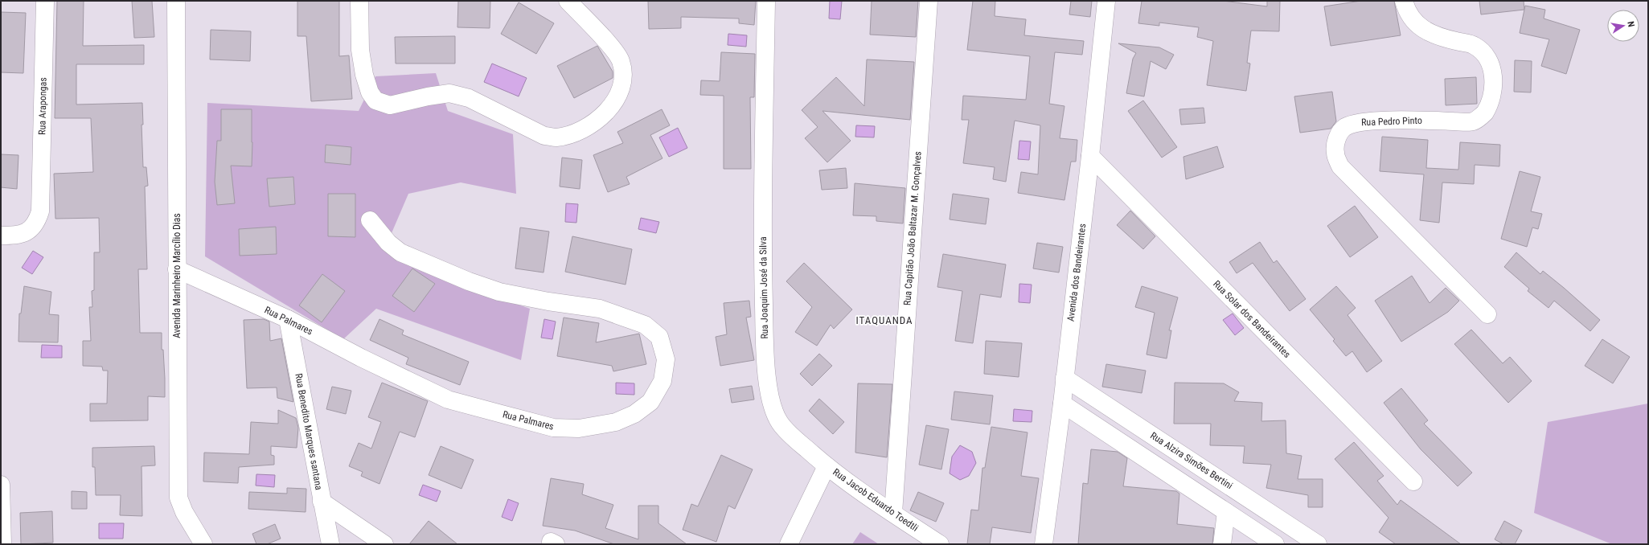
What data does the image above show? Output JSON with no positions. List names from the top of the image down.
{
  "streets": {
    "street": [
      "Rua Arapongas",
      "Rua Pedro Pinto",
      "Rua Capitão João Baltazar M. Gonçalves",
      "Avenida dos Bandeirantes",
      "Avenida Marinheiro Marcílio Dias",
      "Rua Joaquim José da Silva",
      "Rua Solar dos Bandeirantes",
      "Rua Palmares",
      "Rua Benedito Marques santana",
      "Rua Alzira Simões Bertini",
      "Rua Jacob Eduardo Toedtli"
    ]
  },
  "crossings": [
    ["Rua Capitão João Baltazar M. Gonçalves", "Rua Jacob Eduardo Toedtli"],
    ["Avenida dos Bandeirantes", "Rua Solar dos Bandeirantes"],
    ["Avenida dos Bandeirantes", "Rua Alzira Simões Bertini"],
    ["Avenida Marinheiro Marcílio Dias", "Rua Palmares"],
    ["Rua Joaquim José da Silva", "Rua Jacob Eduardo Toedtli"],
    ["Rua Palmares", "Rua Benedito Marques santana"]
  ],
  "districts": ["ITAQUANDA"],
  "north": "right"
}
